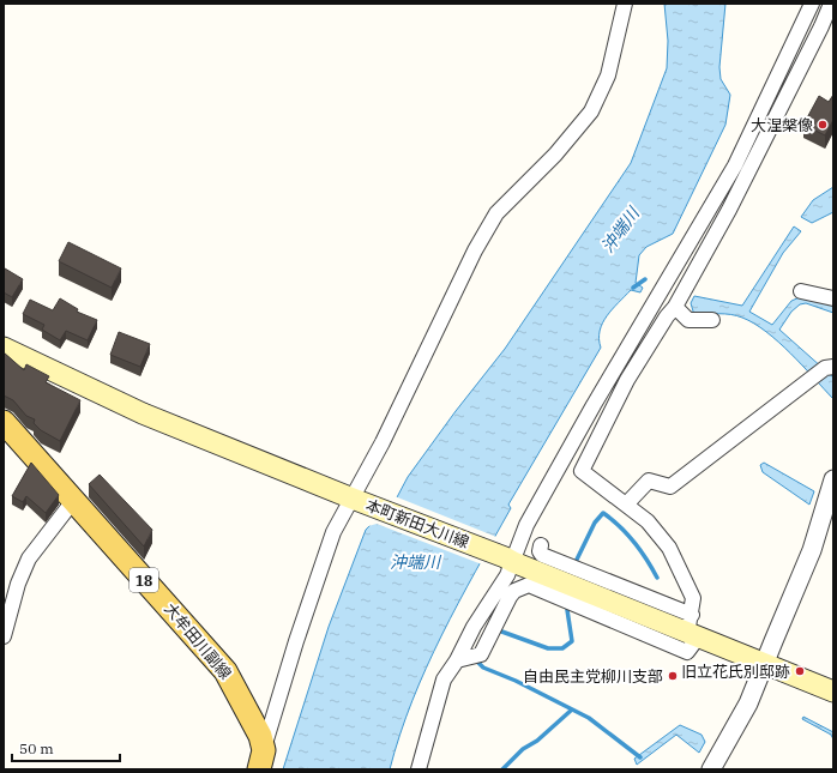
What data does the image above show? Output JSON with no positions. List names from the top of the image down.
{
  "streets": {
    "main road": ["本町新田大川線", "18", "大牟田川副線"]
  },
  "water": ["沖端川"],
  "places": ["大涅槃像", "旧立花氏別邸跡", "自由民主党柳川支部"],
  "scale_bar": "50 m"
}
